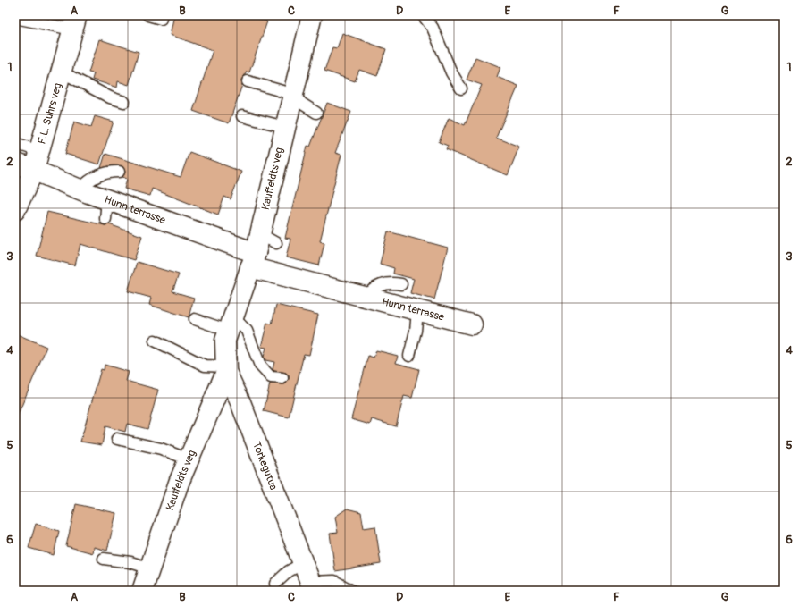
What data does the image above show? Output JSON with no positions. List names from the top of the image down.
{
  "streets": {
    "street": [
      "F.L. Suhrs veg",
      "Kauffeldts veg",
      "Hunn terrasse",
      "Torkegutua"
    ]
  },
  "crossings": [
    ["F.L. Suhrs veg", "Hunn terrasse"],
    ["Kauffeldts veg", "Hunn terrasse"],
    ["Kauffeldts veg", "Torkegutua"]
  ],
  "grid": {
    "columns": [
      "A",
      "B",
      "C",
      "D",
      "E",
      "F",
      "G"
    ],
    "rows": [
      "1",
      "2",
      "3",
      "4",
      "5",
      "6"
    ]
  }
}
